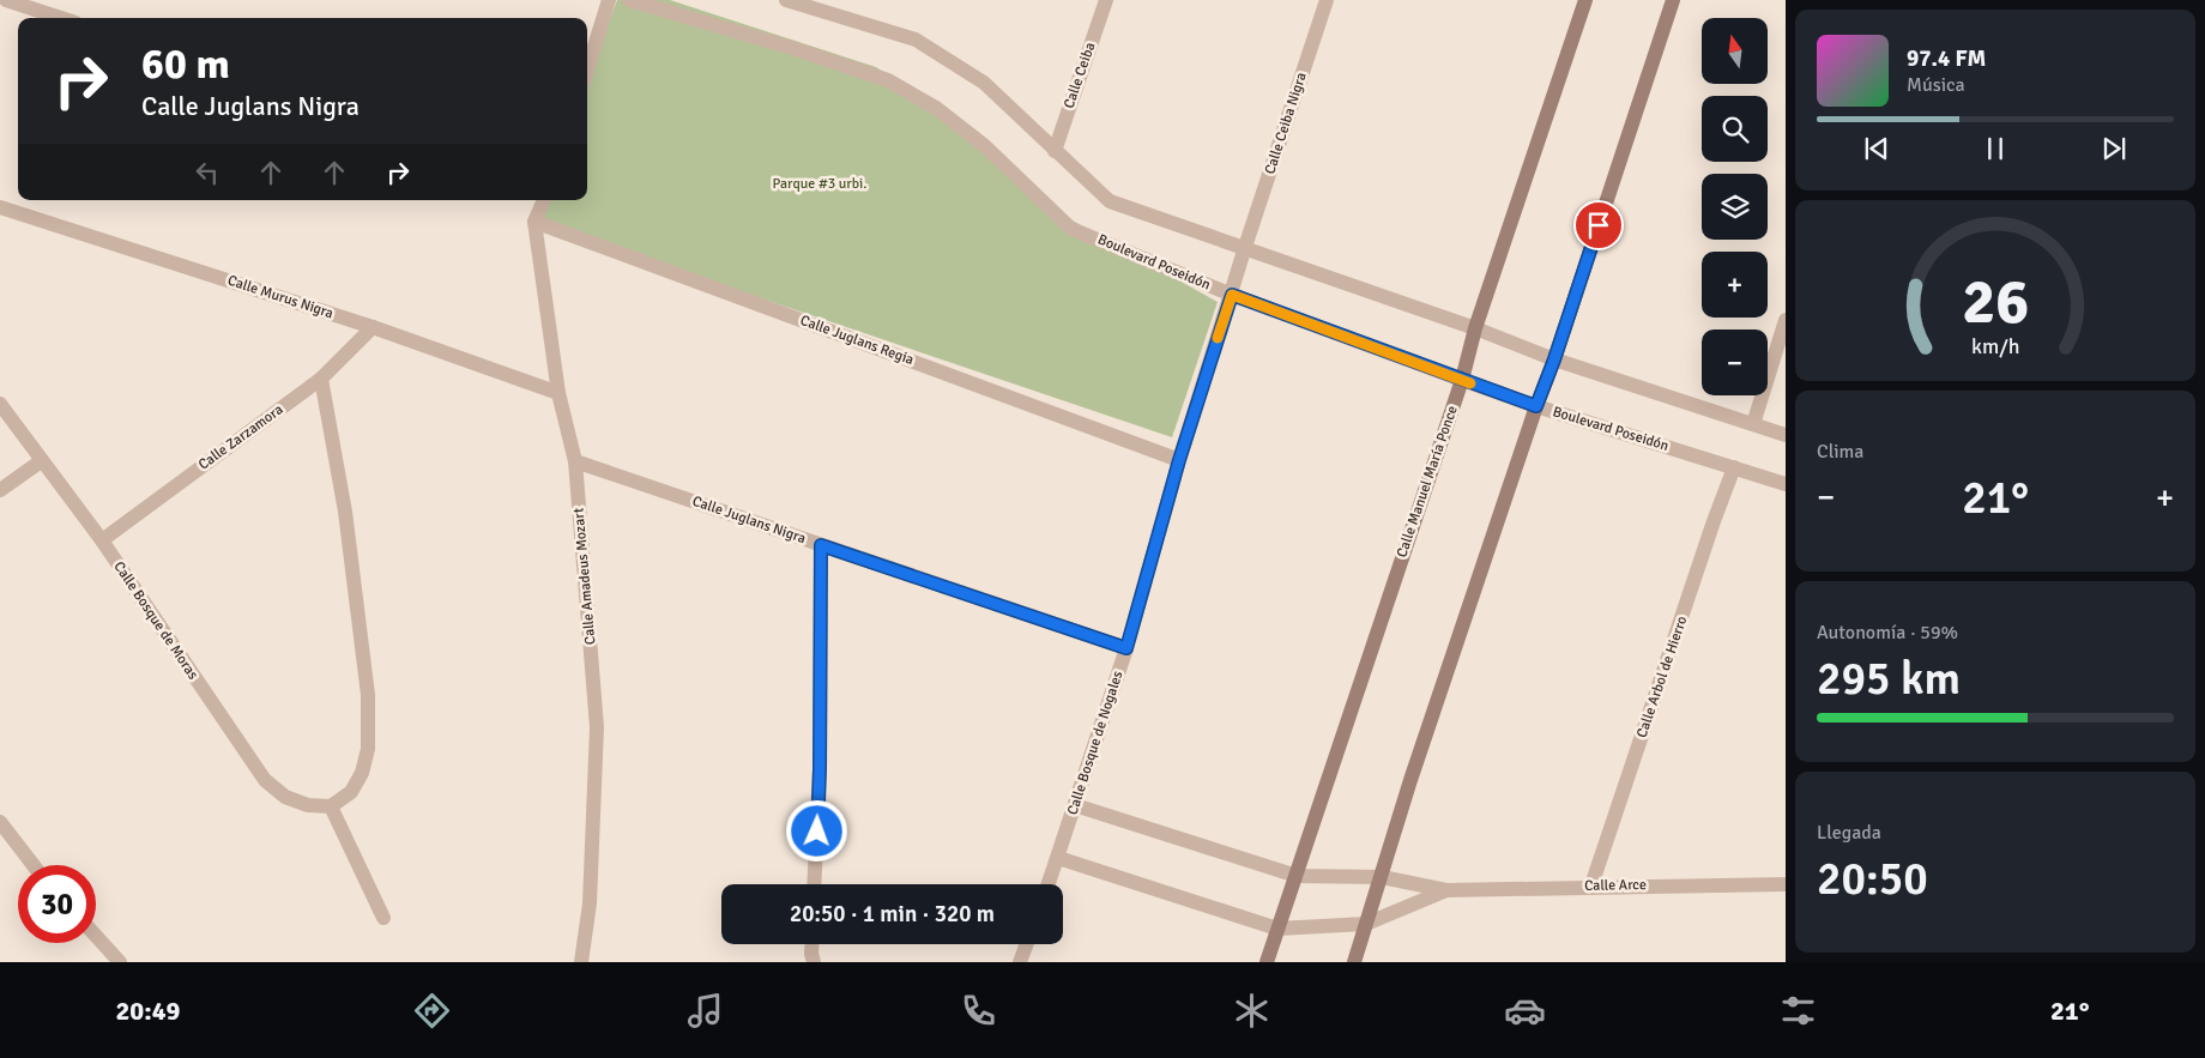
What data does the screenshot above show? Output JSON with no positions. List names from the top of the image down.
{
  "streets": {
    "street": [
      "Calle Ceiba",
      "Calle Ceiba Nigra",
      "Boulevard Poseidón",
      "Calle Murus Nigra",
      "Calle Juglans Regia",
      "Calle Zarzamora",
      "Calle Manuel María Ponce",
      "Calle Juglans Nigra",
      "Calle Amadeus Mozart",
      "Calle Bosque de Moras",
      "Calle Arbol de Hierro",
      "Calle Bosque de Nogales",
      "Calle Arce"
    ]
  },
  "crossings": [
    ["Calle Ceiba Nigra", "Calle Bosque de Nogales"],
    ["Boulevard Poseidón", "Calle Manuel María Ponce"],
    ["Boulevard Poseidón", "Calle Arbol de Hierro"],
    ["Boulevard Poseidón", "Calle Bosque de Nogales"],
    ["Calle Murus Nigra", "Calle Zarzamora"],
    ["Calle Murus Nigra", "Calle Amadeus Mozart"],
    ["Calle Juglans Regia", "Calle Amadeus Mozart"],
    ["Calle Juglans Regia", "Calle Bosque de Nogales"],
    ["Calle Zarzamora", "Calle Bosque de Moras"],
    ["Calle Manuel María Ponce", "Calle Arce"],
    ["Calle Juglans Nigra", "Calle Amadeus Mozart"],
    ["Calle Juglans Nigra", "Calle Bosque de Nogales"],
    ["Calle Arbol de Hierro", "Calle Arce"],
    ["Calle Bosque de Nogales", "Calle Arce"]
  ],
  "parks": ["Parque #3 urbi."],
  "north": "top",
  "page": {
    "map_buttons": ["+", "−"],
    "turn": ["60 m", "Calle Juglans Nigra"],
    "song": ["97.4 FM", "Música"],
    "tile": [
      "Clima",
      ["Autonomía · 59%", "295 km"],
      ["Llegada", "20:50"]
    ],
    "heat": ["−", "21°", "+"],
    "limit": "30",
    "trip": "20:50 · 1 min · 320 m",
    "tabs": ["20:49", "21°"],
    "gauge": ["26", "km/h"]
  }
}
